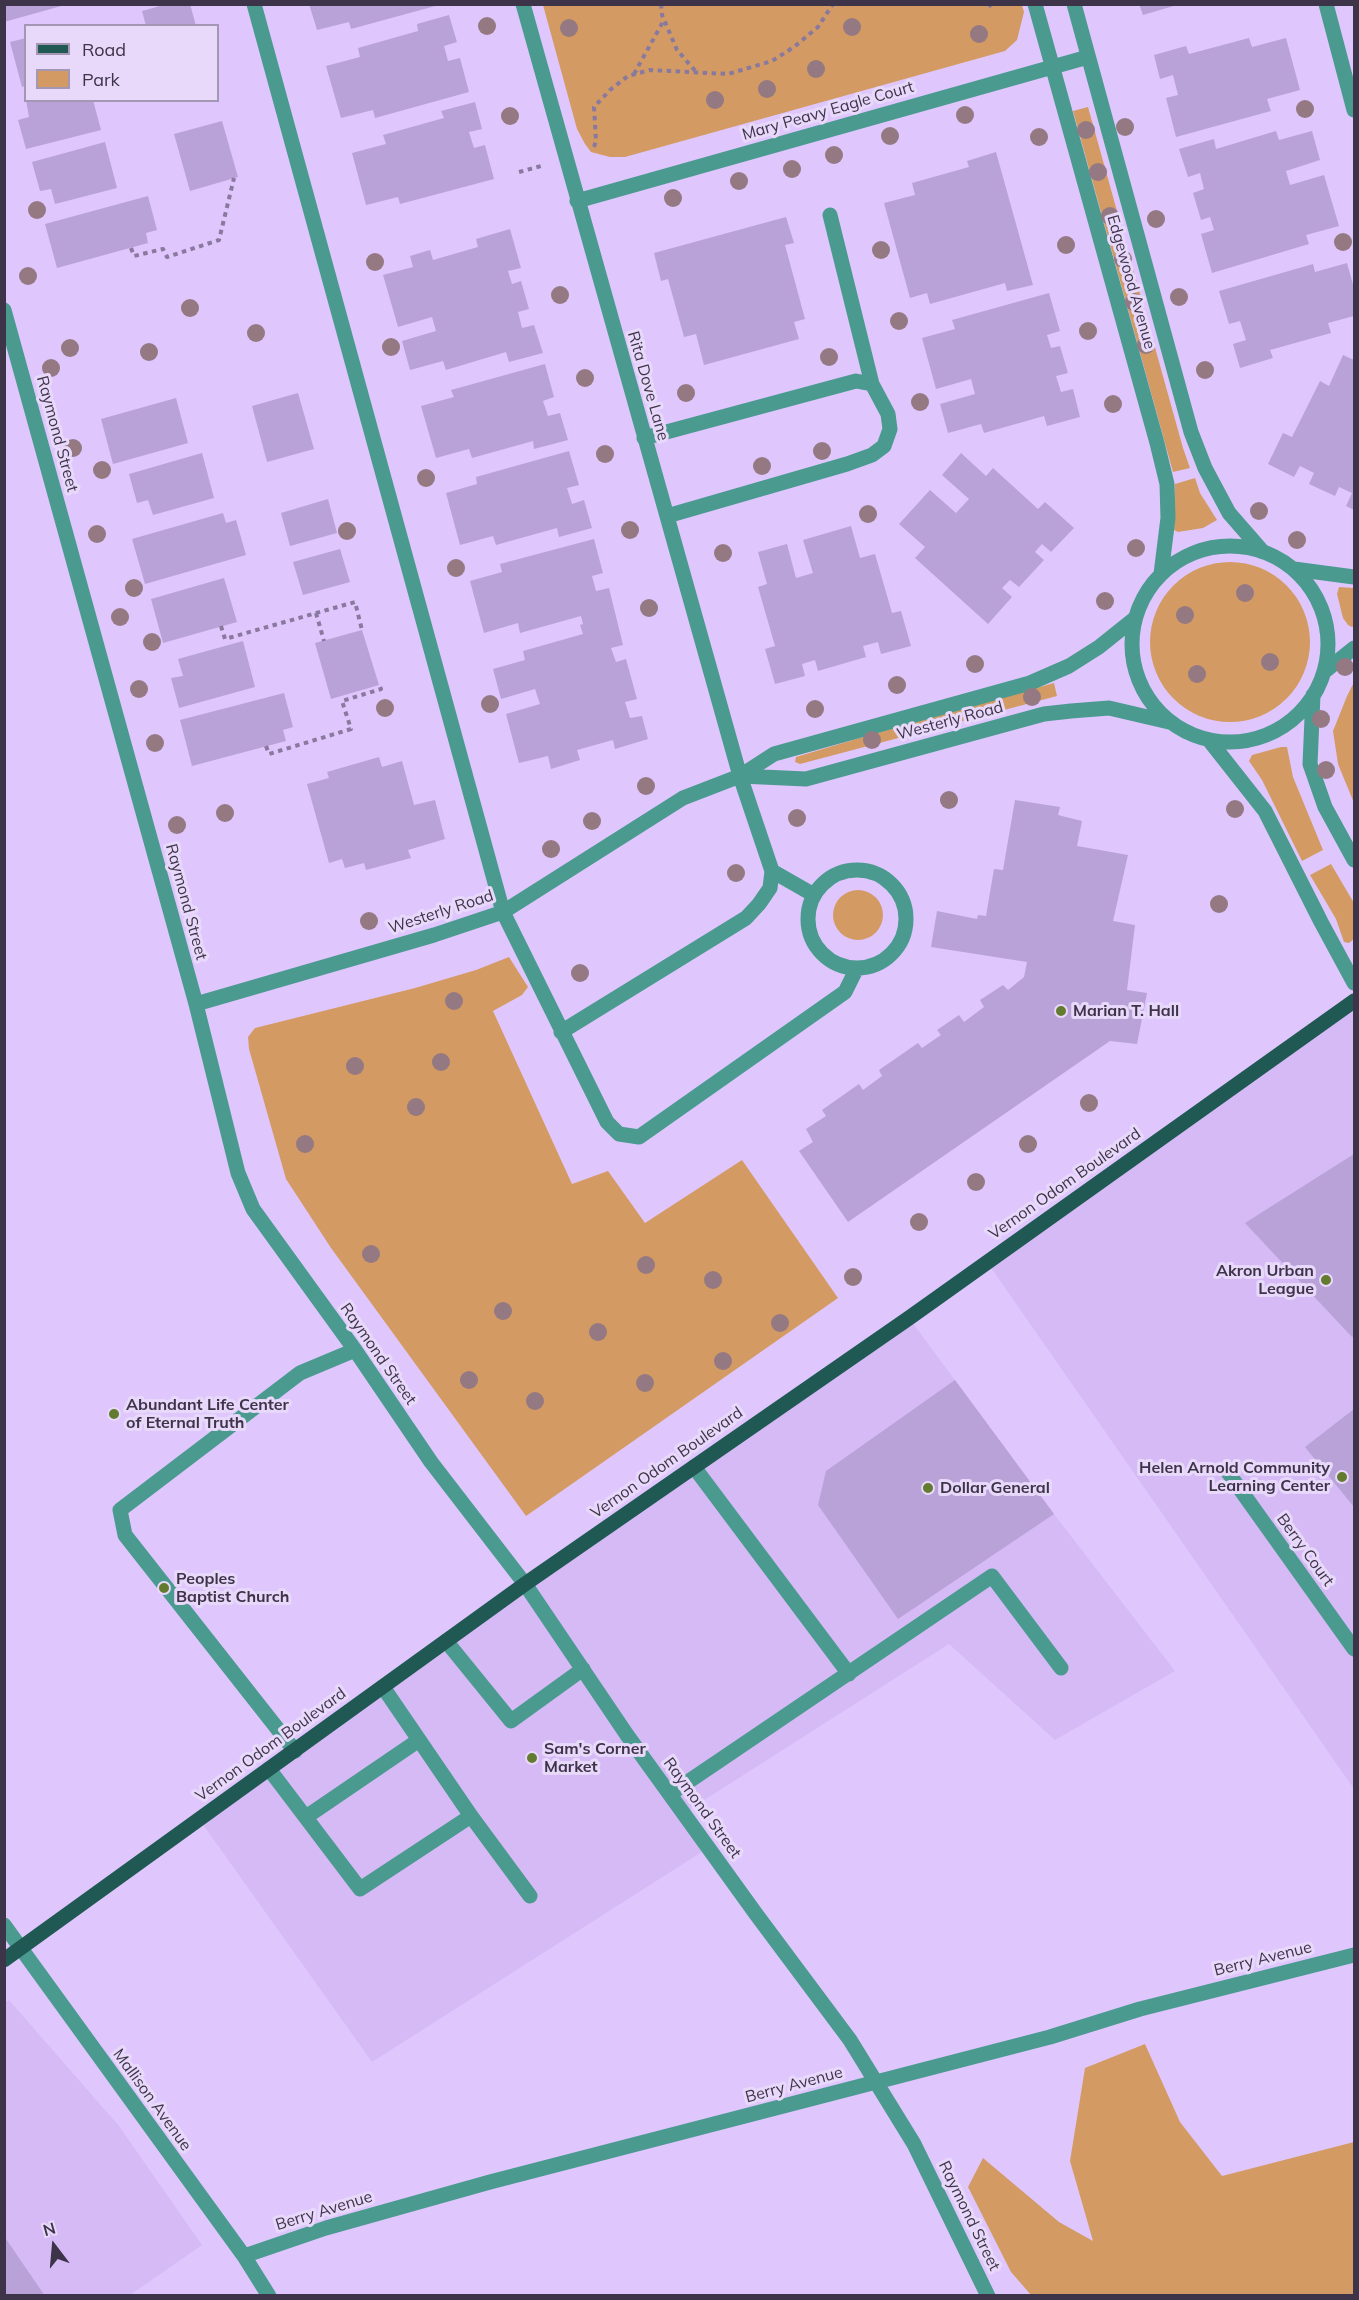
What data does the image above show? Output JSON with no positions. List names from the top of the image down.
{
  "streets": {
    "main road": ["Vernon Odom Boulevard"],
    "street": [
      "Mary Peavy Eagle Court",
      "Edgewood Avenue",
      "Rita Dove Lane",
      "Raymond Street",
      "Westerly Road",
      "Berry Court",
      "Berry Avenue",
      "Mallison Avenue"
    ]
  },
  "crossings": [
    ["Mary Peavy Eagle Court", "Edgewood Avenue"],
    ["Mary Peavy Eagle Court", "Rita Dove Lane"],
    ["Edgewood Avenue", "Westerly Road"],
    ["Rita Dove Lane", "Westerly Road"],
    ["Raymond Street", "Westerly Road"],
    ["Raymond Street", "Vernon Odom Boulevard"],
    ["Raymond Street", "Berry Avenue"],
    ["Vernon Odom Boulevard", "Mallison Avenue"],
    ["Berry Avenue", "Mallison Avenue"]
  ],
  "places": [
    "Marian T. Hall",
    "Akron Urban League",
    "Abundant Life Center of Eternal Truth",
    "Helen Arnold Community Learning Center",
    "Dollar General",
    "Peoples Baptist Church",
    "Sam's Corner Market"
  ],
  "legend": ["Road", "Park"],
  "north": "top"
}
